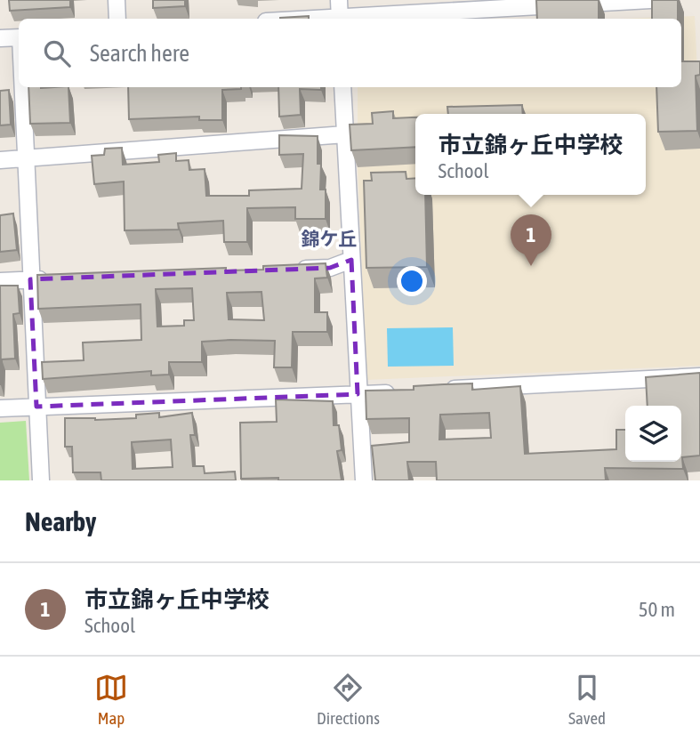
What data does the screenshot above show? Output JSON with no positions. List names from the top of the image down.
{
  "districts": ["錦ケ丘"],
  "page": {
    "search": "Search here",
    "popup": ["市立錦ヶ丘中学校", "School"],
    "pins": "1",
    "heading": "Nearby",
    "list": [
      {
        "mark": "1",
        "name": "市立錦ヶ丘中学校",
        "note": "School",
        "value": "50 m"
      }
    ],
    "nav": ["Map", "Directions", "Saved"]
  }
}
